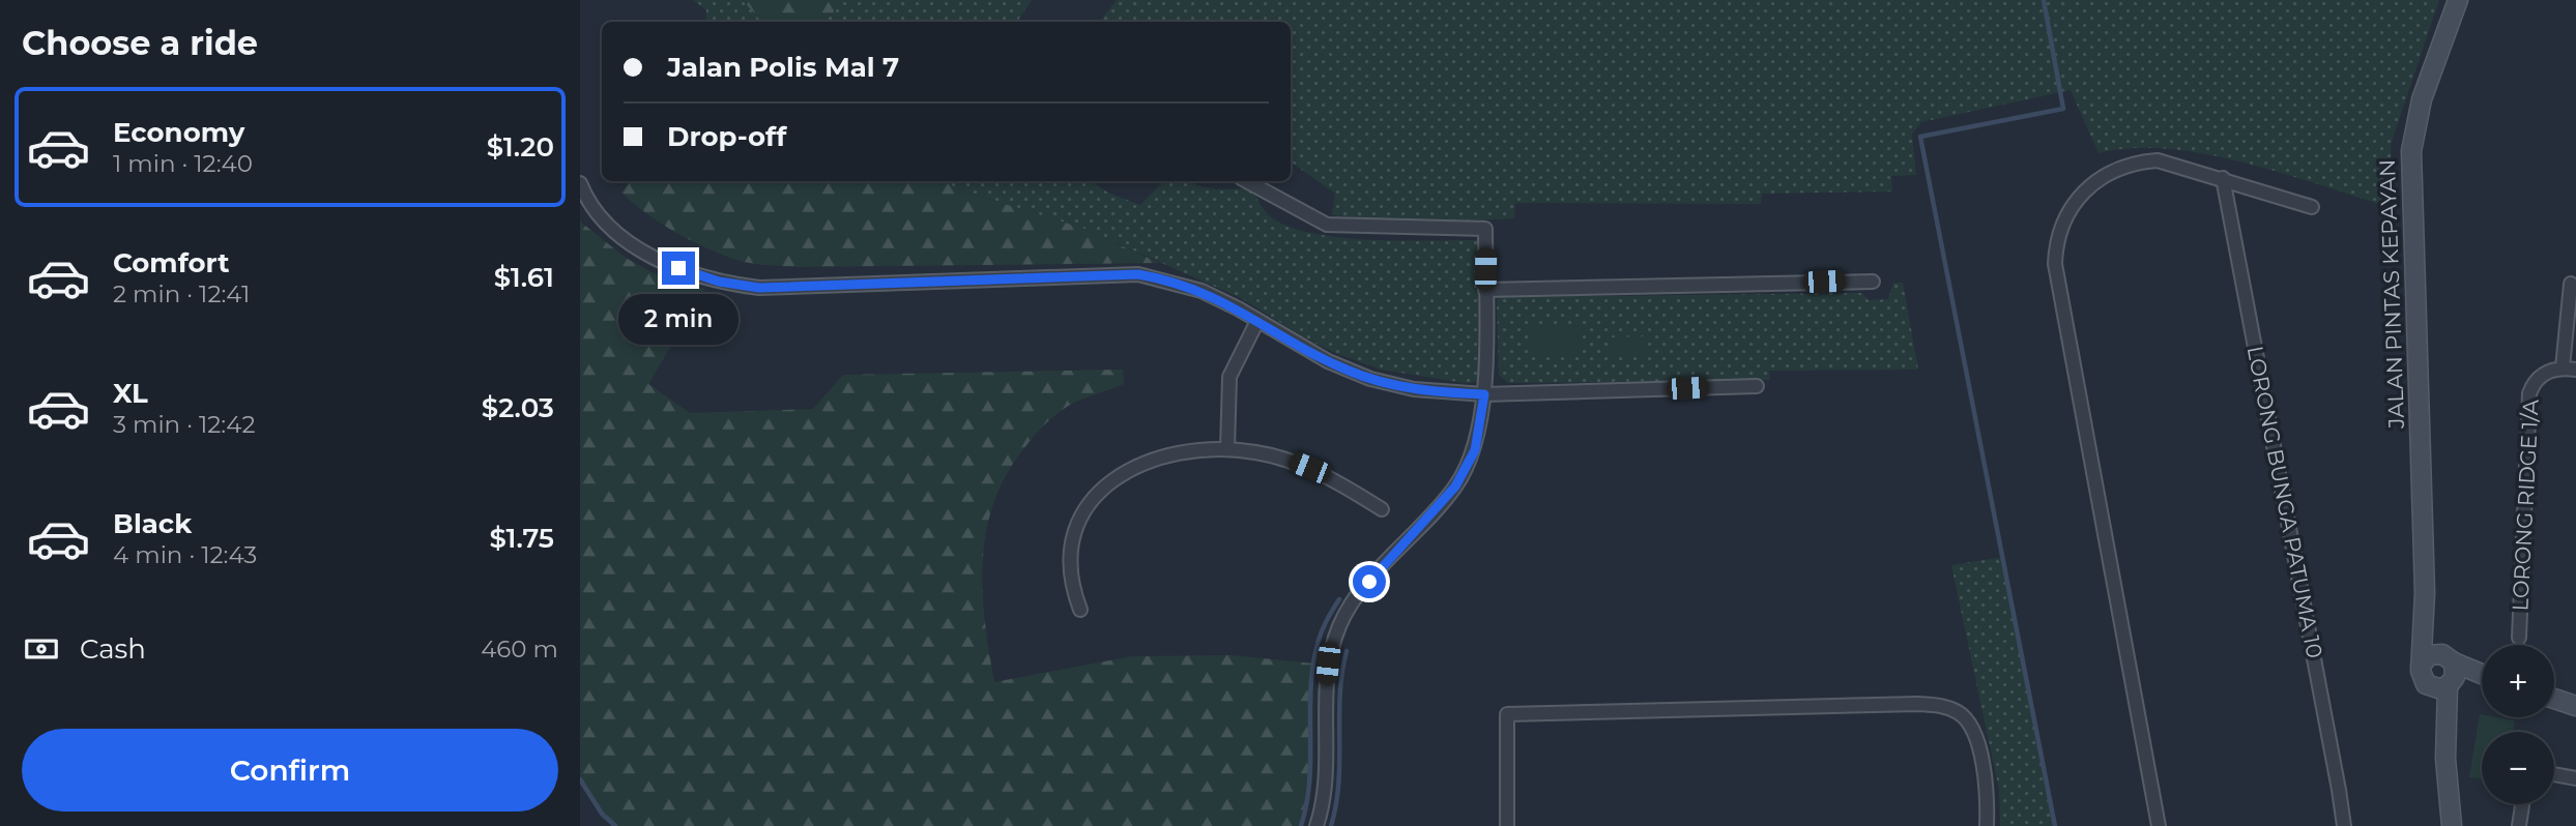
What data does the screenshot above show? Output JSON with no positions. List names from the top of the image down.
{
  "streets": {
    "street": ["JALAN PINTAS KEPAYAN", "LORONG BUNGA PATUMA 10", "LORONG RIDGE 1/A"]
  },
  "page": {
    "heading": "Choose a ride",
    "banner": ["Jalan Polis Mal 7", "Drop-off"],
    "list": [
      {
        "name": "Economy",
        "note": "1 min · 12:40",
        "value": "$1.20"
      },
      {
        "name": "Comfort",
        "note": "2 min · 12:41",
        "value": "$1.61"
      },
      {
        "name": "XL",
        "note": "3 min · 12:42",
        "value": "$2.03"
      },
      {
        "name": "Black",
        "note": "4 min · 12:43",
        "value": "$1.75"
      }
    ],
    "bubble": "2 min",
    "pay": ["Cash", "460 m"],
    "map_buttons": ["+", "−"],
    "buttons": "Confirm"
  }
}
